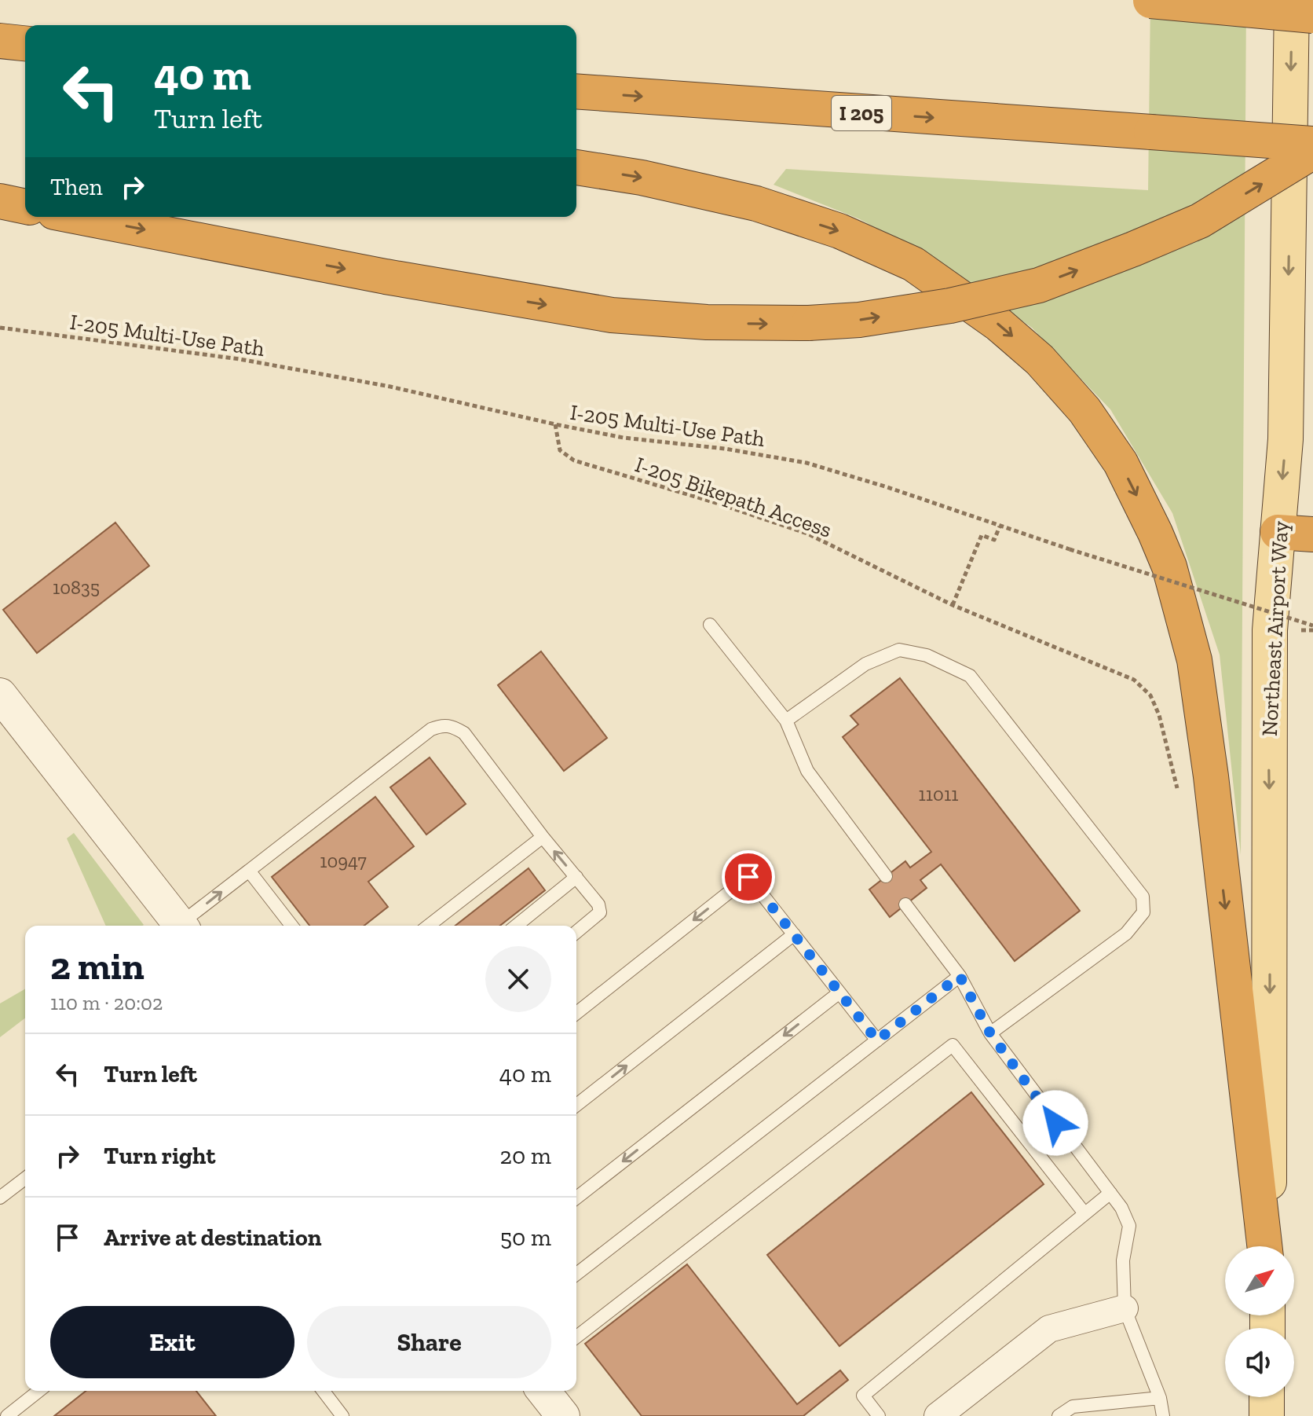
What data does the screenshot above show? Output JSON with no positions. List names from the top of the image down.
{
  "streets": {
    "highway": ["I 205"],
    "main road": ["Northeast Airport Way"],
    "path": ["I-205 Multi-Use Path", "I-205 Bikepath Access"]
  },
  "crossings": [
    ["I-205 Multi-Use Path", "I-205 Bikepath Access"]
  ],
  "one_way": ["Northeast Airport Way"],
  "house_numbers": ["10835", "11011", "10947"],
  "north": "top right",
  "page": {
    "turn": ["40 m", "Turn left"],
    "then": "Then",
    "heading": ["2 min", "110 m · 20:02"],
    "list": [
      {
        "name": "Turn left",
        "value": "40 m"
      },
      {
        "name": "Turn right",
        "value": "20 m"
      },
      {
        "name": "Arrive at destination",
        "value": "50 m"
      }
    ],
    "buttons": ["Exit", "Share"]
  }
}
